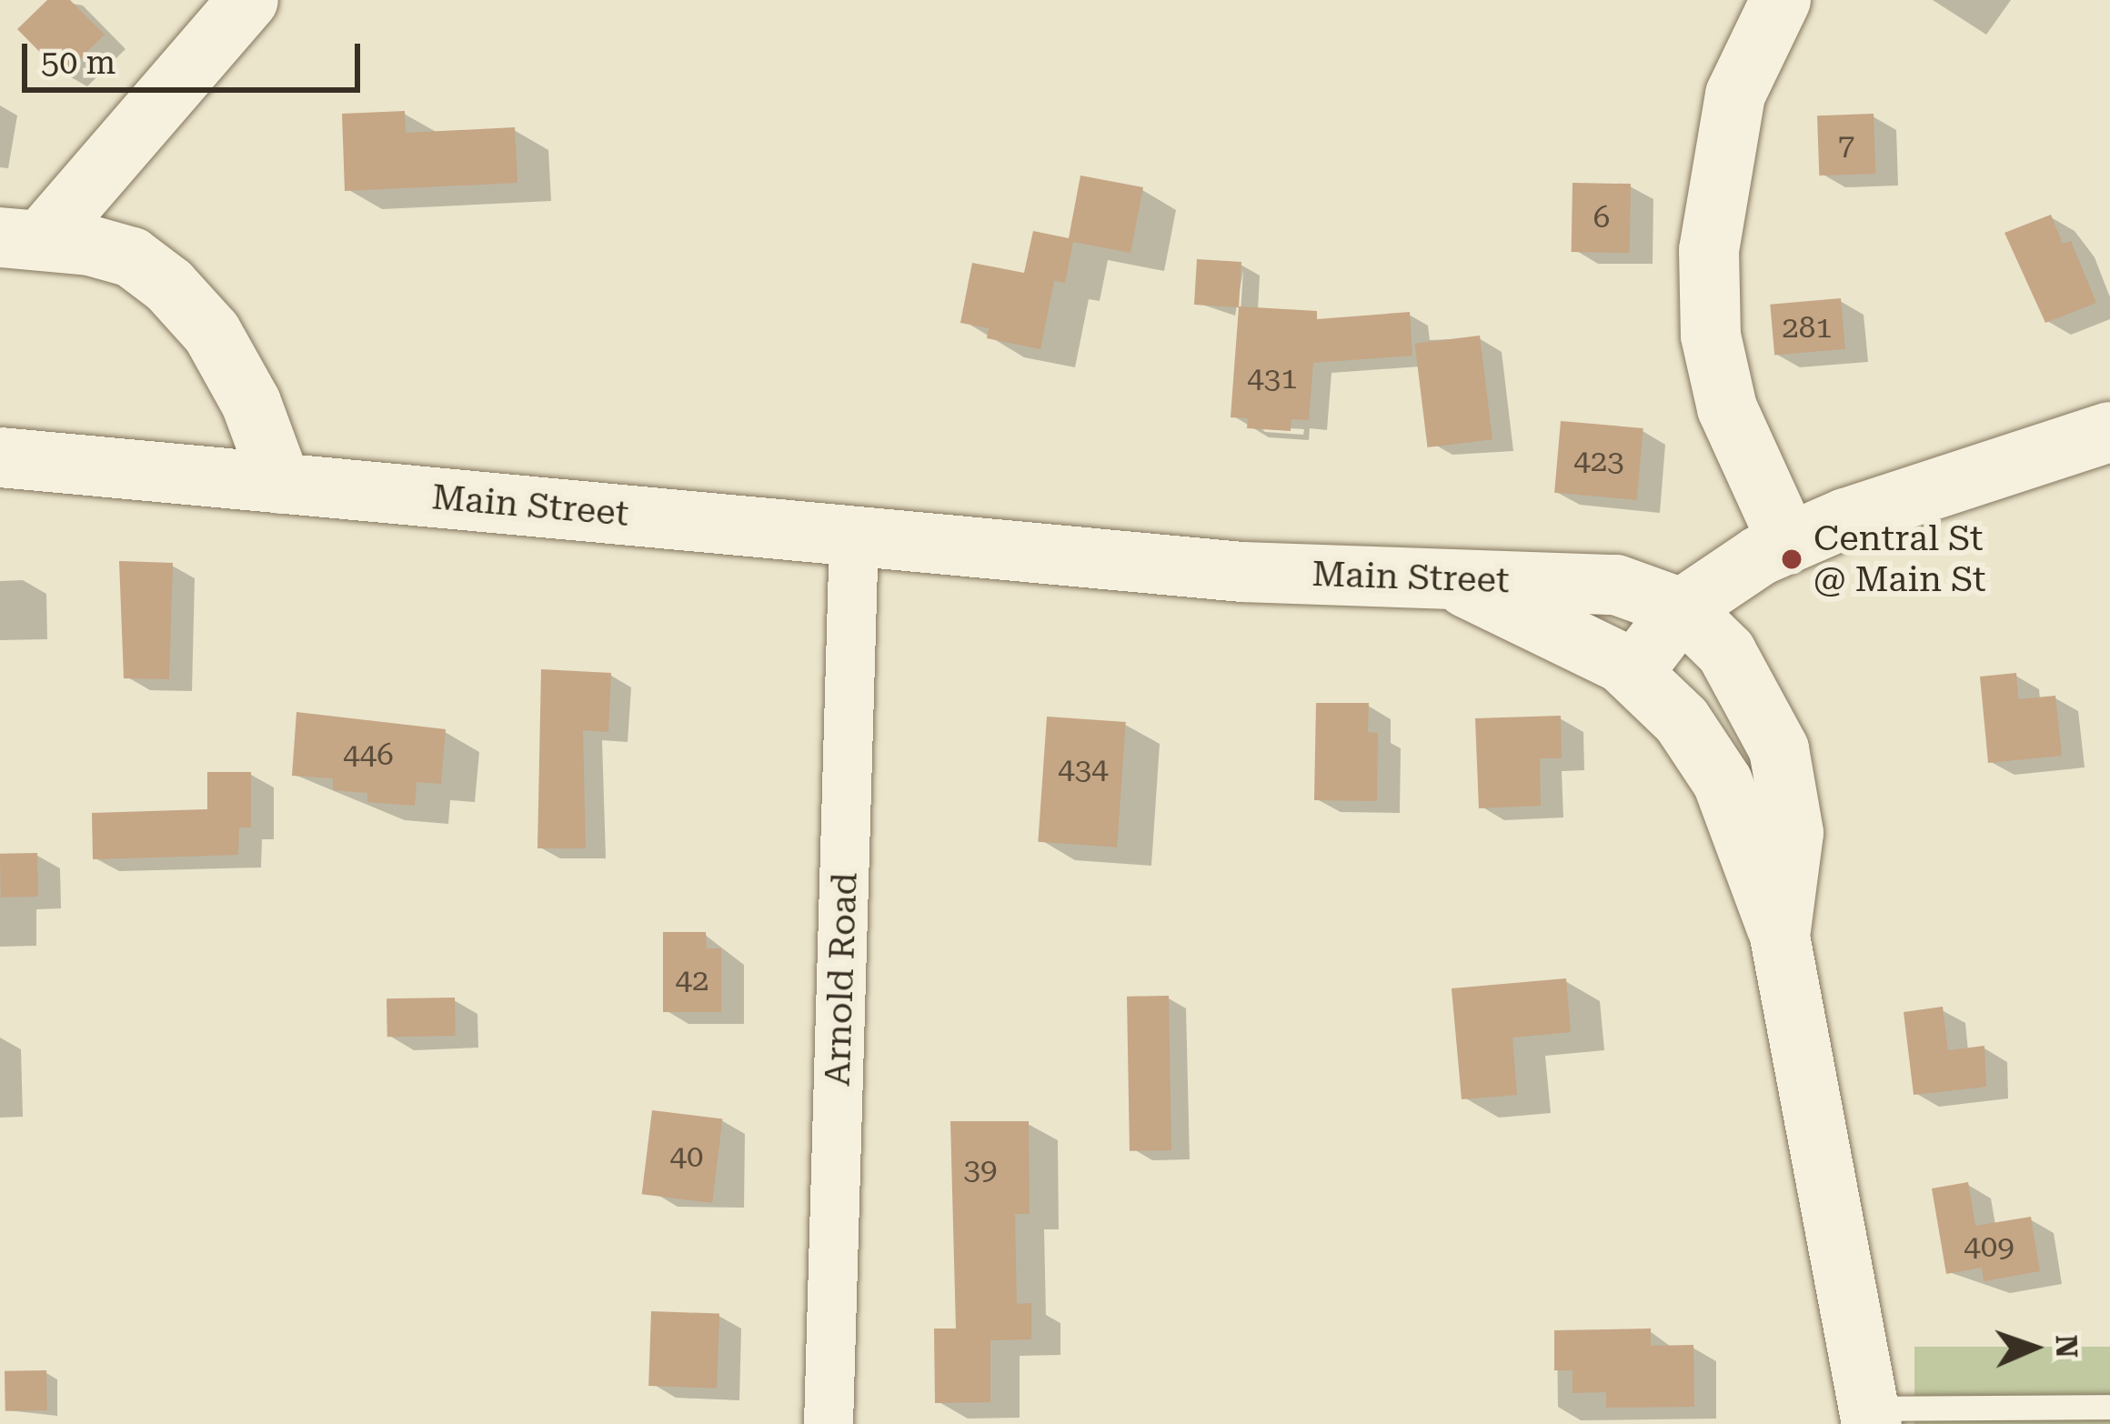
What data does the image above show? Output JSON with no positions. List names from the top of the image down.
{
  "streets": {
    "main road": ["Main Street"],
    "street": ["Arnold Road"]
  },
  "crossings": [
    ["Main Street", "Arnold Road"]
  ],
  "places": ["Central St @ Main St"],
  "house_numbers": [
    "7",
    "6",
    "281",
    "431",
    "423",
    "446",
    "434",
    "42",
    "40",
    "39",
    "409"
  ],
  "scale_bar": "50 m",
  "north": "right"
}
